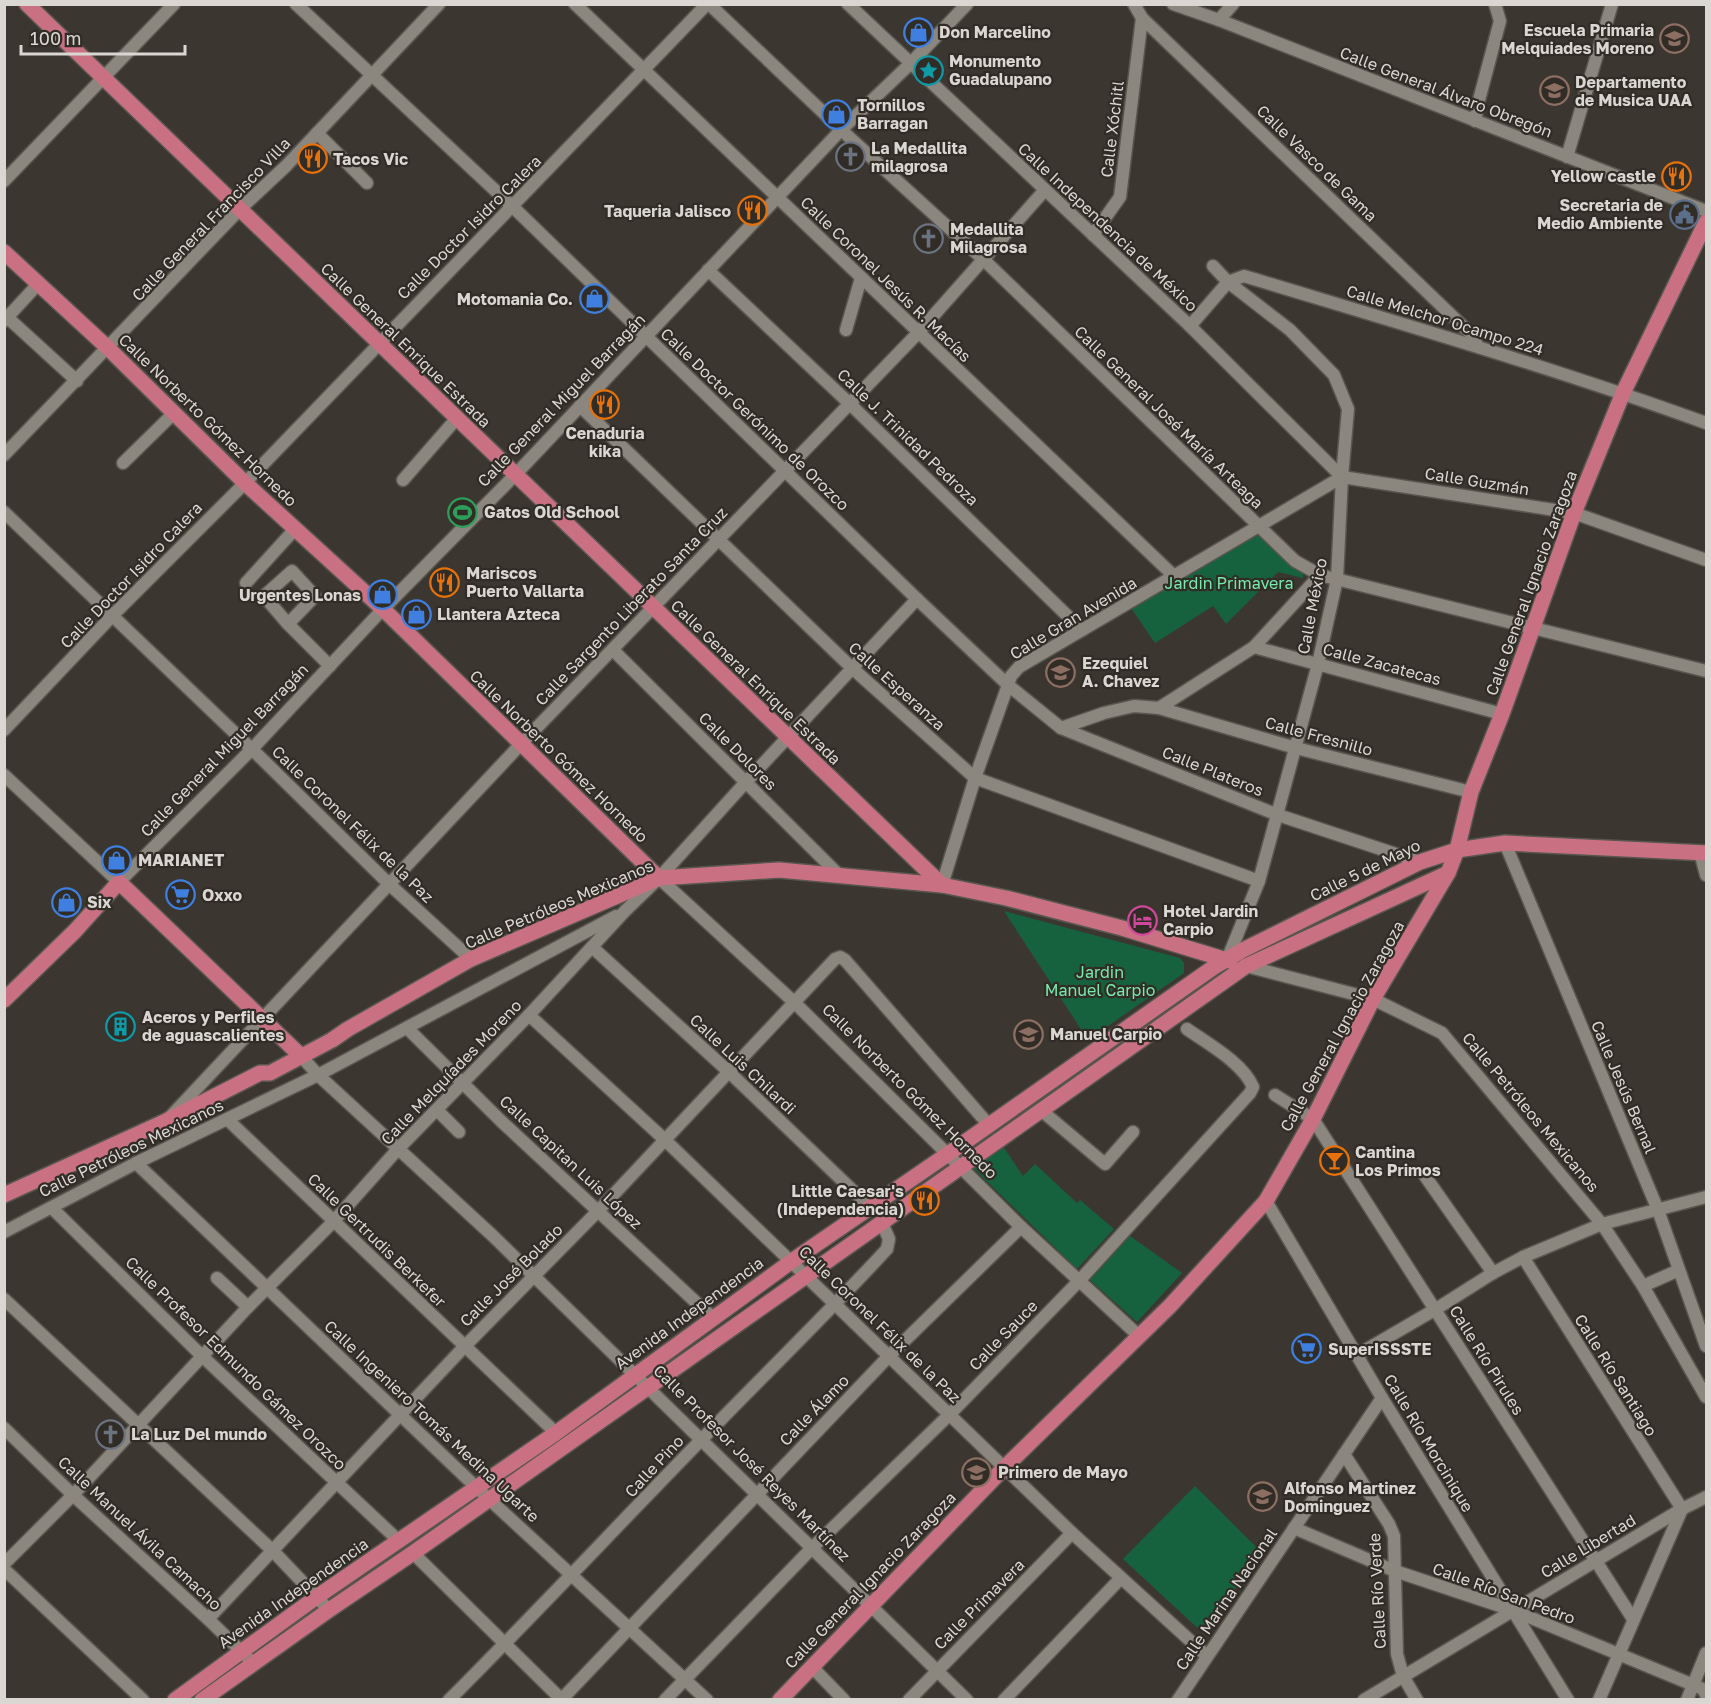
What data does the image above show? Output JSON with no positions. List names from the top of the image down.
{
  "streets": {
    "main road": [
      "Calle General Enrique Estrada",
      "Calle General Miguel Barragán",
      "Calle Norberto Gómez Hornedo",
      "Calle General Ignacio Zaragoza",
      "Calle 5 de Mayo",
      "Calle Petróleos Mexicanos",
      "Avenida Independencia",
      "Calle Profesor José Reyes Martínez"
    ],
    "street": [
      "Calle General Álvaro Obregón",
      "Calle Xóchitl",
      "Calle Vasco de Gama",
      "Calle General Francisco Villa",
      "Calle Doctor Isidro Calera",
      "Calle Independencia de México",
      "Calle Coronel Jesús R. Macías",
      "Calle Melchor Ocampo 224",
      "Calle General José María Arteaga",
      "Calle Doctor Gerónimo de Orozco",
      "Calle J. Trinidad Pedroza",
      "Calle Guzmán",
      "Calle Sargento Liberato Santa Cruz",
      "Calle México",
      "Calle Gran Avenida",
      "Calle Zacatecas",
      "Calle Esperanza",
      "Calle Fresnillo",
      "Calle Dolores",
      "Calle Plateros",
      "Calle Coronel Félix de la Paz",
      "Calle Luis Chilardi",
      "Calle Melquíades Moreno",
      "Calle Jesús Bernal",
      "Calle Capitan Luis López",
      "Calle Gertrudis Berkefer",
      "Calle José Bolado",
      "Calle Sauce",
      "Calle Río Pirules",
      "Calle Profesor Edmundo Gámez Orozco",
      "Calle Río Santiago",
      "Calle Álamo",
      "Calle Ingeniero Tomás Medina Ugarte",
      "Calle Río Morcinique",
      "Calle Pino",
      "Calle Manuel Ávila Camacho",
      "Calle Libertad",
      "Calle Río Verde",
      "Calle Río San Pedro",
      "Calle Marina Nacional",
      "Calle Primavera"
    ]
  },
  "crossings": [
    ["Calle Xóchitl", "Calle Vasco de Gama"],
    ["Calle Xóchitl", "Calle Independencia de México"],
    ["Calle Vasco de Gama", "Calle Melchor Ocampo 224"],
    ["Calle General Francisco Villa", "Calle General Enrique Estrada"],
    ["Calle General Francisco Villa", "Calle Doctor Gerónimo de Orozco"],
    ["Calle General Francisco Villa", "Calle Norberto Gómez Hornedo"],
    ["Calle Doctor Isidro Calera", "Calle Coronel Jesús R. Macías"],
    ["Calle Doctor Isidro Calera", "Calle General Enrique Estrada"],
    ["Calle Doctor Isidro Calera", "Calle General José María Arteaga"],
    ["Calle Doctor Isidro Calera", "Calle Doctor Gerónimo de Orozco"],
    ["Calle Doctor Isidro Calera", "Calle Norberto Gómez Hornedo"],
    ["Calle Doctor Isidro Calera", "Calle Coronel Félix de la Paz"],
    ["Calle Independencia de México", "Calle General Miguel Barragán"],
    ["Calle Independencia de México", "Calle Guzmán"],
    ["Calle Independencia de México", "Calle Sargento Liberato Santa Cruz"],
    ["Calle Independencia de México", "Calle México"],
    ["Calle Independencia de México", "Calle Gran Avenida"],
    ["Calle Coronel Jesús R. Macías", "Calle General Miguel Barragán"],
    ["Calle Coronel Jesús R. Macías", "Calle Sargento Liberato Santa Cruz"],
    ["Calle Coronel Jesús R. Macías", "Calle Gran Avenida"],
    ["Calle Melchor Ocampo 224", "Calle General Ignacio Zaragoza"],
    ["Calle Melchor Ocampo 224", "Calle México"],
    ["Calle General Enrique Estrada", "Calle General Miguel Barragán"],
    ["Calle General Enrique Estrada", "Calle Sargento Liberato Santa Cruz"],
    ["Calle General Enrique Estrada", "Calle Gran Avenida"],
    ["Calle General Enrique Estrada", "Calle Petróleos Mexicanos"],
    ["Calle General Enrique Estrada", "Calle Melquíades Moreno"],
    ["Calle General Miguel Barragán", "Calle General José María Arteaga"],
    ["Calle General Miguel Barragán", "Calle Doctor Gerónimo de Orozco"],
    ["Calle General Miguel Barragán", "Calle Norberto Gómez Hornedo"],
    ["Calle General Miguel Barragán", "Calle J. Trinidad Pedroza"],
    ["Calle General Miguel Barragán", "Calle Esperanza"],
    ["Calle General Miguel Barragán", "Calle Coronel Félix de la Paz"],
    ["Calle General Miguel Barragán", "Calle Profesor José Reyes Martínez"],
    ["Calle General José María Arteaga", "Calle General Ignacio Zaragoza"],
    ["Calle General José María Arteaga", "Calle Sargento Liberato Santa Cruz"],
    ["Calle General José María Arteaga", "Calle México"],
    ["Calle General José María Arteaga", "Calle Gran Avenida"],
    ["Calle Doctor Gerónimo de Orozco", "Calle Sargento Liberato Santa Cruz"],
    ["Calle Doctor Gerónimo de Orozco", "Calle Gran Avenida"],
    ["Calle Doctor Gerónimo de Orozco", "Calle Plateros"],
    ["Calle Doctor Gerónimo de Orozco", "Calle Melquíades Moreno"],
    ["Calle Norberto Gómez Hornedo", "Calle General Ignacio Zaragoza"],
    ["Calle Norberto Gómez Hornedo", "Calle Sargento Liberato Santa Cruz"],
    ["Calle Norberto Gómez Hornedo", "Calle Petróleos Mexicanos"],
    ["Calle Norberto Gómez Hornedo", "Calle Melquíades Moreno"],
    ["Calle Norberto Gómez Hornedo", "Calle José Bolado"],
    ["Calle Norberto Gómez Hornedo", "Avenida Independencia"],
    ["Calle Norberto Gómez Hornedo", "Calle Sauce"],
    ["Calle Norberto Gómez Hornedo", "Calle Álamo"],
    ["Calle J. Trinidad Pedroza", "Calle Sargento Liberato Santa Cruz"],
    ["Calle J. Trinidad Pedroza", "Calle Gran Avenida"],
    ["Calle Guzmán", "Calle General Ignacio Zaragoza"],
    ["Calle Guzmán", "Calle México"],
    ["Calle Guzmán", "Calle Gran Avenida"],
    ["Calle General Ignacio Zaragoza", "Calle Zacatecas"],
    ["Calle General Ignacio Zaragoza", "Calle Fresnillo"],
    ["Calle General Ignacio Zaragoza", "Calle Coronel Félix de la Paz"],
    ["Calle General Ignacio Zaragoza", "Calle 5 de Mayo"],
    ["Calle General Ignacio Zaragoza", "Calle Petróleos Mexicanos"],
    ["Calle General Ignacio Zaragoza", "Calle Río Pirules"],
    ["Calle General Ignacio Zaragoza", "Calle Río Morcinique"],
    ["Calle General Ignacio Zaragoza", "Calle Profesor José Reyes Martínez"],
    ["Calle Sargento Liberato Santa Cruz", "Calle Esperanza"],
    ["Calle Sargento Liberato Santa Cruz", "Calle Dolores"],
    ["Calle Sargento Liberato Santa Cruz", "Calle Coronel Félix de la Paz"],
    ["Calle Sargento Liberato Santa Cruz", "Calle Petróleos Mexicanos"],
    ["Calle Sargento Liberato Santa Cruz", "Calle Profesor José Reyes Martínez"],
    ["Calle México", "Calle Gran Avenida"],
    ["Calle México", "Calle Zacatecas"],
    ["Calle México", "Calle Esperanza"],
    ["Calle México", "Calle Fresnillo"],
    ["Calle México", "Calle Plateros"],
    ["Calle México", "Calle 5 de Mayo"],
    ["Calle México", "Calle Petróleos Mexicanos"],
    ["Calle México", "Avenida Independencia"],
    ["Calle Gran Avenida", "Calle Esperanza"],
    ["Calle Gran Avenida", "Calle Plateros"],
    ["Calle Gran Avenida", "Calle Petróleos Mexicanos"],
    ["Calle Esperanza", "Calle Melquíades Moreno"],
    ["Calle Fresnillo", "Calle Plateros"],
    ["Calle Dolores", "Calle Petróleos Mexicanos"],
    ["Calle Dolores", "Calle Melquíades Moreno"],
    ["Calle Plateros", "Calle 5 de Mayo"],
    ["Calle Coronel Félix de la Paz", "Calle Petróleos Mexicanos"],
    ["Calle Coronel Félix de la Paz", "Calle Melquíades Moreno"],
    ["Calle Coronel Félix de la Paz", "Calle José Bolado"],
    ["Calle Coronel Félix de la Paz", "Avenida Independencia"],
    ["Calle Coronel Félix de la Paz", "Calle Sauce"],
    ["Calle Coronel Félix de la Paz", "Calle Álamo"],
    ["Calle Coronel Félix de la Paz", "Calle Pino"],
    ["Calle Coronel Félix de la Paz", "Calle Marina Nacional"],
    ["Calle Coronel Félix de la Paz", "Calle Primavera"],
    ["Calle 5 de Mayo", "Calle Petróleos Mexicanos"],
    ["Calle 5 de Mayo", "Calle Jesús Bernal"],
    ["Calle 5 de Mayo", "Avenida Independencia"],
    ["Calle Petróleos Mexicanos", "Calle Melquíades Moreno"],
    ["Calle Petróleos Mexicanos", "Calle Capitan Luis López"],
    ["Calle Petróleos Mexicanos", "Calle Gertrudis Berkefer"],
    ["Calle Petróleos Mexicanos", "Avenida Independencia"],
    ["Calle Petróleos Mexicanos", "Calle Profesor Edmundo Gámez Orozco"],
    ["Calle Petróleos Mexicanos", "Calle Ingeniero Tomás Medina Ugarte"],
    ["Calle Petróleos Mexicanos", "Calle Profesor José Reyes Martínez"],
    ["Calle Luis Chilardi", "Calle Melquíades Moreno"],
    ["Calle Luis Chilardi", "Calle José Bolado"],
    ["Calle Luis Chilardi", "Avenida Independencia"],
    ["Calle Melquíades Moreno", "Calle Capitan Luis López"],
    ["Calle Melquíades Moreno", "Calle Gertrudis Berkefer"],
    ["Calle Melquíades Moreno", "Calle Profesor Edmundo Gámez Orozco"],
    ["Calle Melquíades Moreno", "Calle Ingeniero Tomás Medina Ugarte"],
    ["Calle Melquíades Moreno", "Calle Profesor José Reyes Martínez"],
    ["Calle Melquíades Moreno", "Calle Manuel Ávila Camacho"],
    ["Calle Capitan Luis López", "Calle José Bolado"],
    ["Calle Capitan Luis López", "Avenida Independencia"],
    ["Calle Gertrudis Berkefer", "Calle José Bolado"],
    ["Calle Gertrudis Berkefer", "Avenida Independencia"],
    ["Calle José Bolado", "Avenida Independencia"],
    ["Calle José Bolado", "Calle Profesor Edmundo Gámez Orozco"],
    ["Calle José Bolado", "Calle Ingeniero Tomás Medina Ugarte"],
    ["Calle José Bolado", "Calle Profesor José Reyes Martínez"],
    ["Calle José Bolado", "Calle Manuel Ávila Camacho"],
    ["Avenida Independencia", "Calle Profesor Edmundo Gámez Orozco"],
    ["Avenida Independencia", "Calle Ingeniero Tomás Medina Ugarte"],
    ["Avenida Independencia", "Calle Profesor José Reyes Martínez"],
    ["Avenida Independencia", "Calle Manuel Ávila Camacho"],
    ["Calle Sauce", "Calle Ingeniero Tomás Medina Ugarte"],
    ["Calle Sauce", "Calle Profesor José Reyes Martínez"],
    ["Calle Río Pirules", "Calle Libertad"],
    ["Calle Río Santiago", "Calle Libertad"],
    ["Calle Álamo", "Calle Ingeniero Tomás Medina Ugarte"],
    ["Calle Álamo", "Calle Profesor José Reyes Martínez"],
    ["Calle Ingeniero Tomás Medina Ugarte", "Calle Pino"],
    ["Calle Río Morcinique", "Calle Libertad"],
    ["Calle Río Morcinique", "Calle Río San Pedro"],
    ["Calle Río Morcinique", "Calle Marina Nacional"],
    ["Calle Profesor José Reyes Martínez", "Calle Pino"],
    ["Calle Profesor José Reyes Martínez", "Calle Primavera"],
    ["Calle Libertad", "Calle Río Verde"],
    ["Calle Libertad", "Calle Río San Pedro"],
    ["Calle Río Verde", "Calle Río San Pedro"],
    ["Calle Río Verde", "Calle Marina Nacional"],
    ["Calle Río San Pedro", "Calle Marina Nacional"]
  ],
  "parks": ["Jardin Primavera", "Jardin Manuel Carpio"],
  "places": {
    "shop": [
      "Don Marcelino",
      "Tornillos Barragan",
      "Motomania Co.",
      "Urgentes Lonas",
      "Llantera Azteca",
      "MARIANET",
      "Six"
    ],
    "school or university": [
      "Escuela Primaria Melquiades Moreno",
      "Departamento de Musica UAA",
      "Ezequiel A. Chavez",
      "Manuel Carpio",
      "Primero de Mayo",
      "Alfonso Martinez Dominguez"
    ],
    "place": ["Monumento Guadalupano"],
    "church": ["La Medallita milagrosa", "Medallita Milagrosa", "La Luz Del mundo"],
    "restaurant": [
      "Tacos Vic",
      "Yellow castle",
      "Taqueria Jalisco",
      "Cenaduria kika",
      "Mariscos Puerto Vallarta",
      "Little Caesar's (Independencia)"
    ],
    "public building": ["Secretaria de Medio Ambiente"],
    "sports": ["Gatos Old School"],
    "supermarket": ["Oxxo", "SuperISSSTE"],
    "hotel": ["Hotel Jardin Carpio"],
    "building": ["Aceros y Perfiles de aguascalientes"],
    "bar": ["Cantina Los Primos"]
  },
  "scale_bar": "100 m"
}
